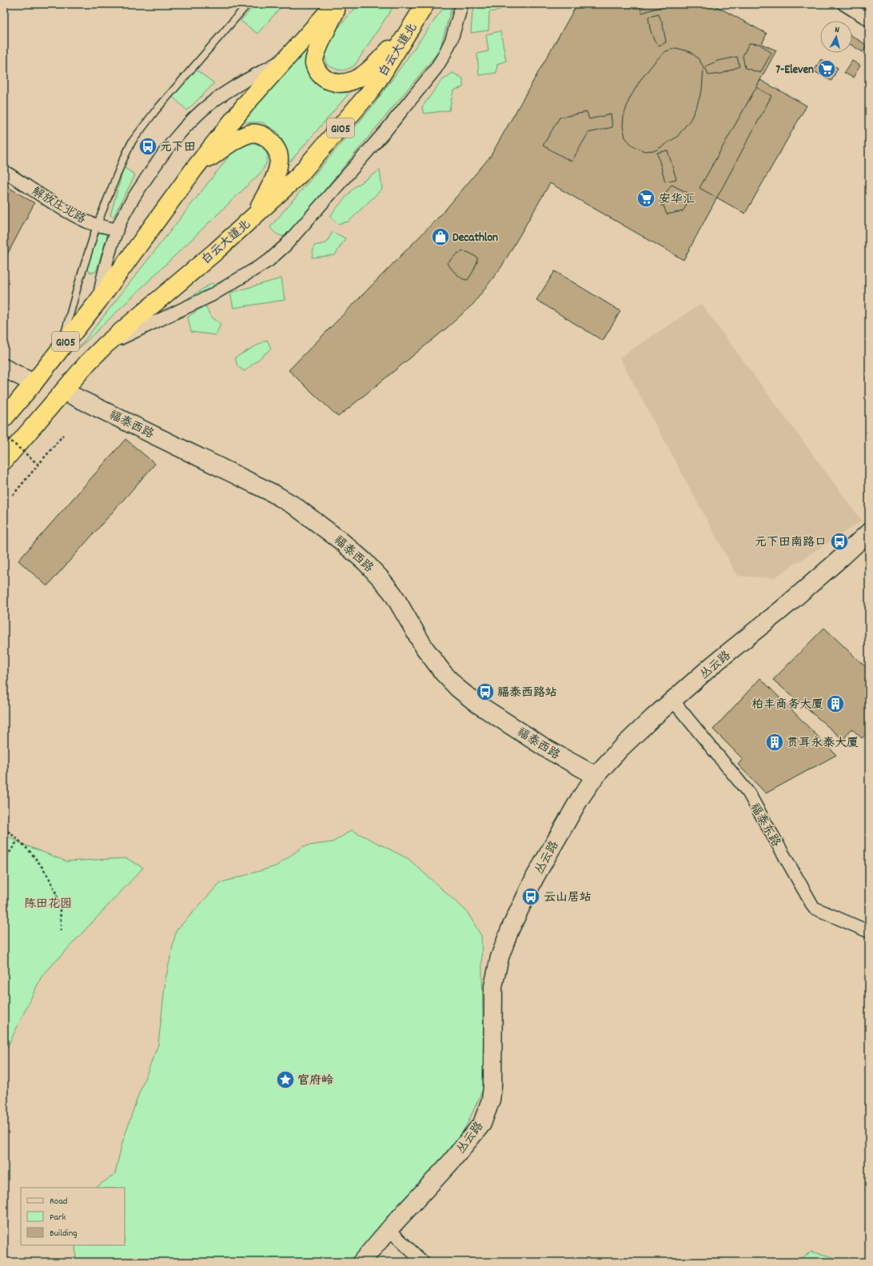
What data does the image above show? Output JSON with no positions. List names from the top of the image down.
{
  "streets": {
    "highway": ["白云大道北", "G105"],
    "street": [
      "解放庄北路",
      "福泰西路",
      "丛云路",
      "福泰东路"
    ]
  },
  "crossings": [
    ["白云大道北", "福泰西路"],
    ["福泰西路", "丛云路"],
    ["丛云路", "福泰东路"]
  ],
  "parks": ["陈田花园"],
  "places": {
    "supermarket": ["7-Eleven", "安华汇"],
    "bus stop": [
      "元下田",
      "元下田南路口",
      "福泰西路站",
      "云山居站"
    ],
    "shop": ["Decathlon"],
    "building": ["柏丰商务大厦", "贯耳永泰大厦"],
    "place": ["官府岭"]
  },
  "legend": ["Road", "Park", "Building"],
  "north": "top"
}
